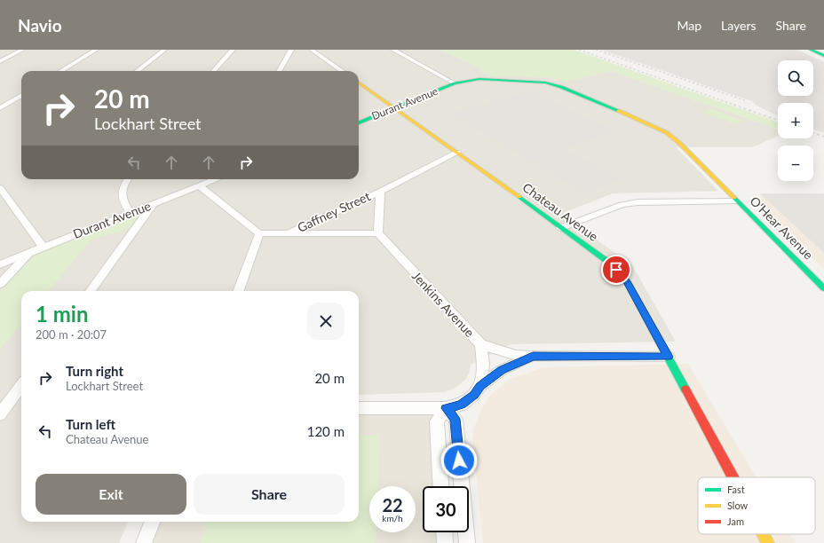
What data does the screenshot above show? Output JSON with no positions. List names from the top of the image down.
{
  "streets": {
    "street": [
      "Durant Avenue",
      "Gaffney Street",
      "Chateau Avenue",
      "O'Hear Avenue",
      "Jenkins Avenue"
    ]
  },
  "crossings": [
    ["Durant Avenue", "Chateau Avenue"],
    ["Durant Avenue", "O'Hear Avenue"]
  ],
  "legend": ["Fast", "Slow", "Jam"],
  "page": {
    "header": "Navio",
    "nav": ["Map", "Layers", "Share"],
    "map_buttons": ["+", "−"],
    "turn": ["20 m", "Lockhart Street"],
    "heading": ["1 min", "200 m · 20:07"],
    "list": [
      {
        "name": "Turn right",
        "note": "Lockhart Street",
        "value": "20 m"
      },
      {
        "name": "Turn left",
        "note": "Chateau Avenue",
        "value": "120 m"
      }
    ],
    "buttons": ["Exit", "Share"],
    "speed": "22 km/h",
    "limit": "30"
  }
}
